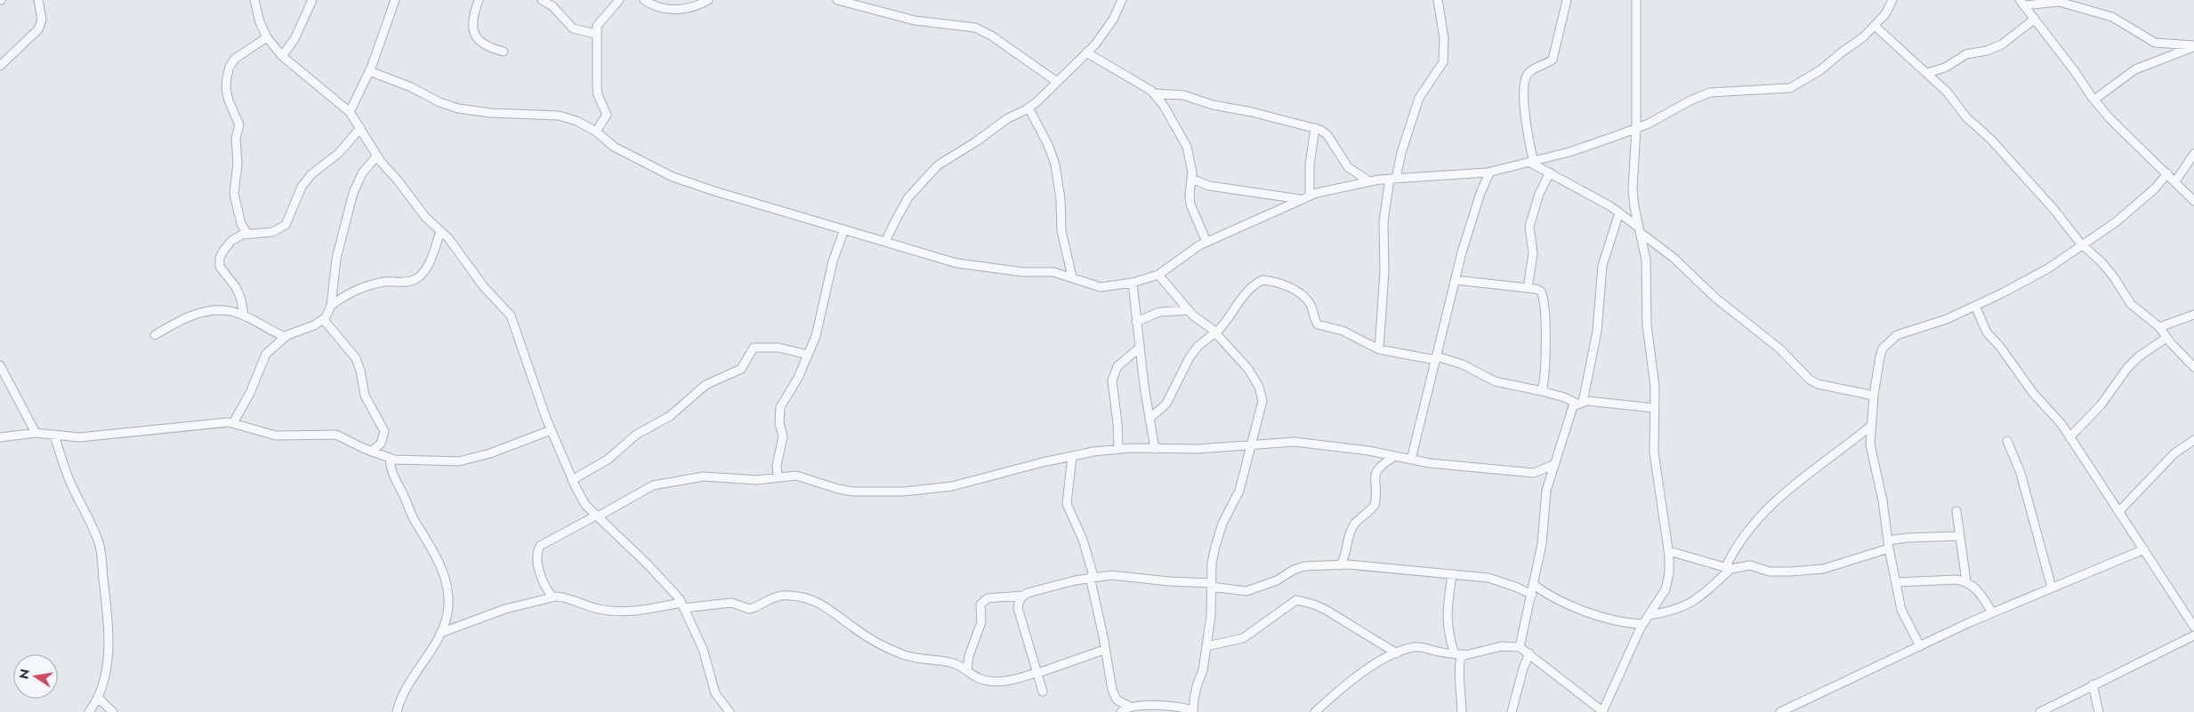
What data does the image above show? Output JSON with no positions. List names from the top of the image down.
{
  "north": "left"
}
